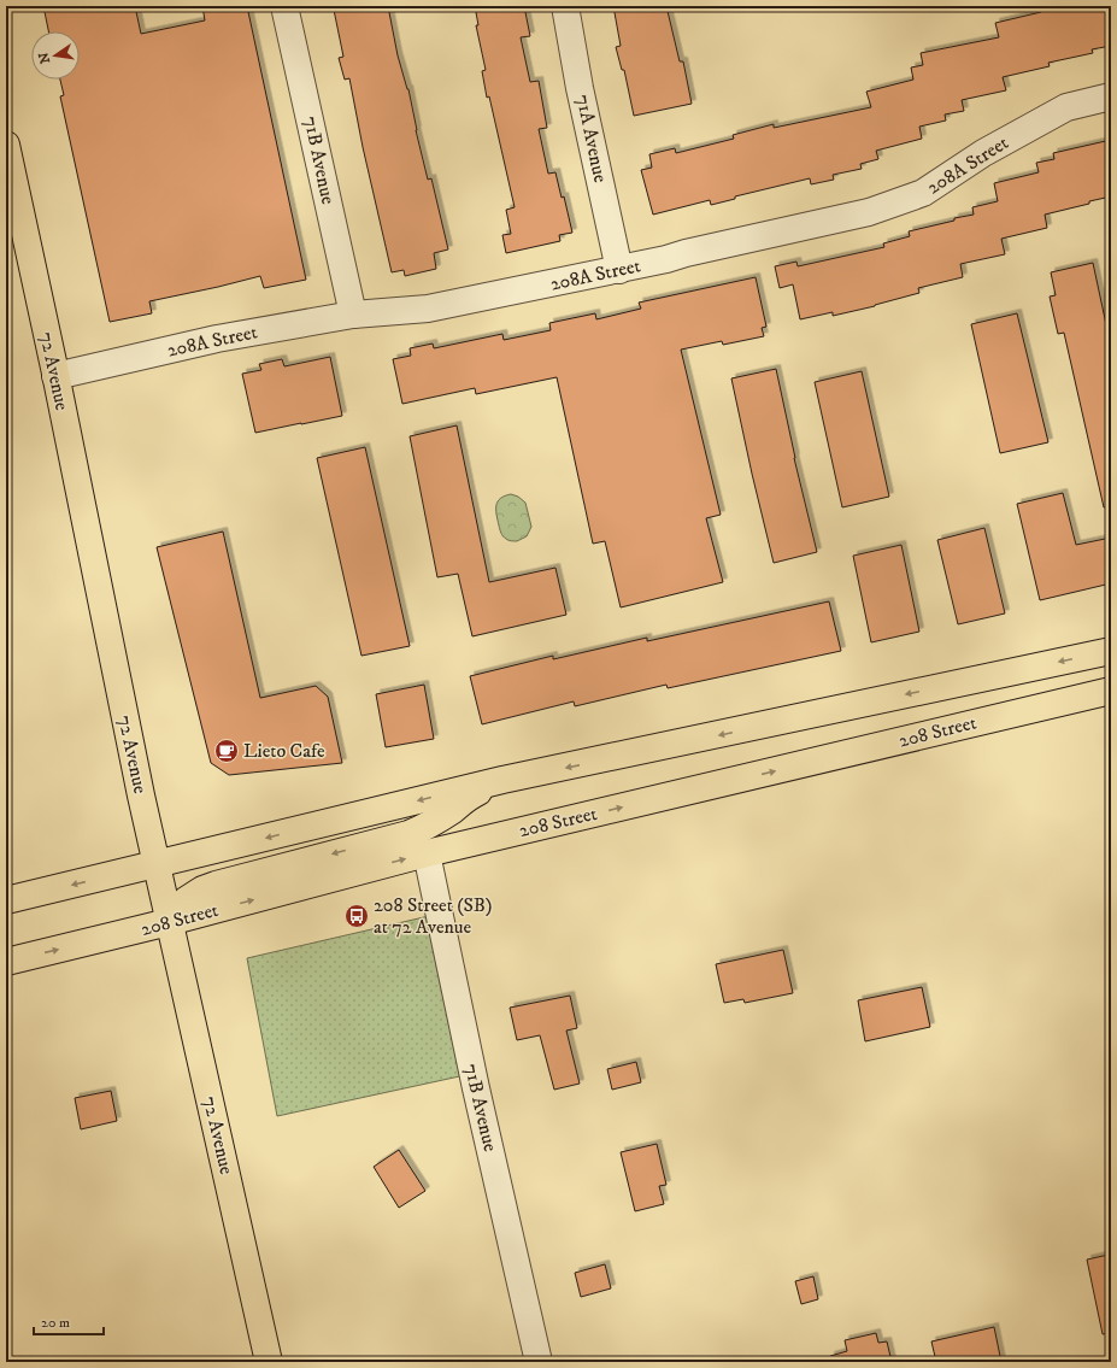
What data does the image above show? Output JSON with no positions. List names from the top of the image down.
{
  "streets": {
    "main road": ["72 Avenue", "208 Street"],
    "street": ["71A Avenue", "71B Avenue", "208A Street"]
  },
  "crossings": [
    ["71A Avenue", "208A Street"],
    ["71B Avenue", "208A Street"],
    ["71B Avenue", "208 Street"],
    ["208A Street", "72 Avenue"],
    ["72 Avenue", "208 Street"]
  ],
  "places": {
    "cafe": ["Lieto Cafe"],
    "bus stop": ["208 Street (SB) at 72 Avenue"]
  },
  "scale_bar": "20 m",
  "north": "left"
}
